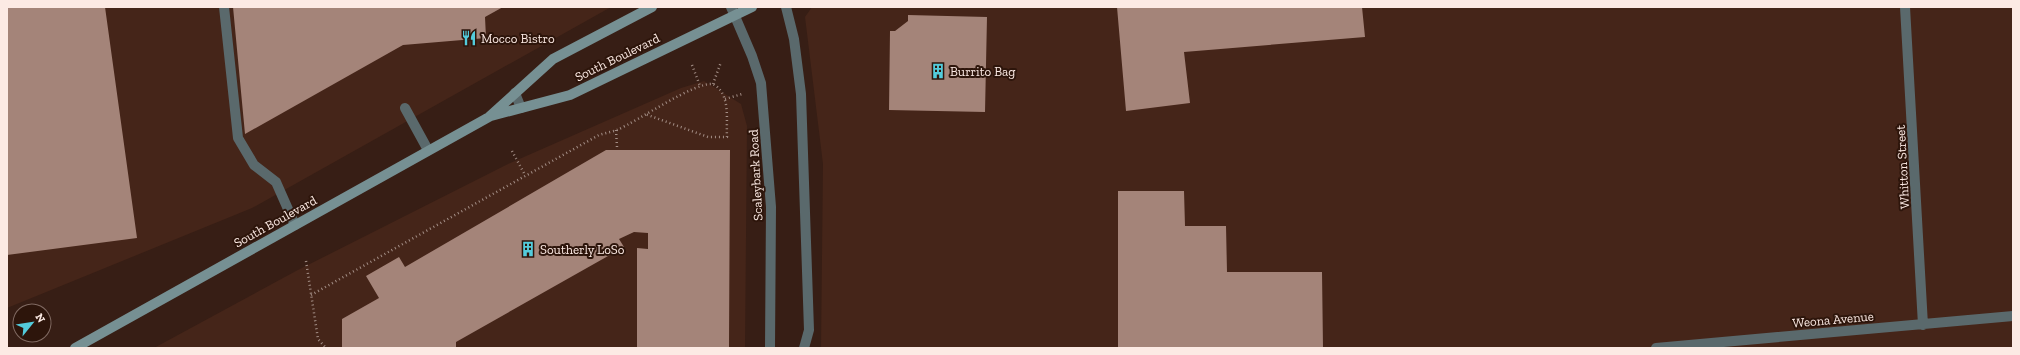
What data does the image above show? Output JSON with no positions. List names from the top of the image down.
{
  "streets": {
    "main road": ["South Boulevard"],
    "street": ["Whitton Street", "Scaleybark Road", "Weona Avenue"]
  },
  "crossings": [
    ["South Boulevard", "Scaleybark Road"],
    ["Whitton Street", "Weona Avenue"]
  ],
  "places": {
    "restaurant": ["Mocco Bistro"],
    "building": ["Burrito Bag", "Southerly LoSo"]
  },
  "north": "top right"
}
